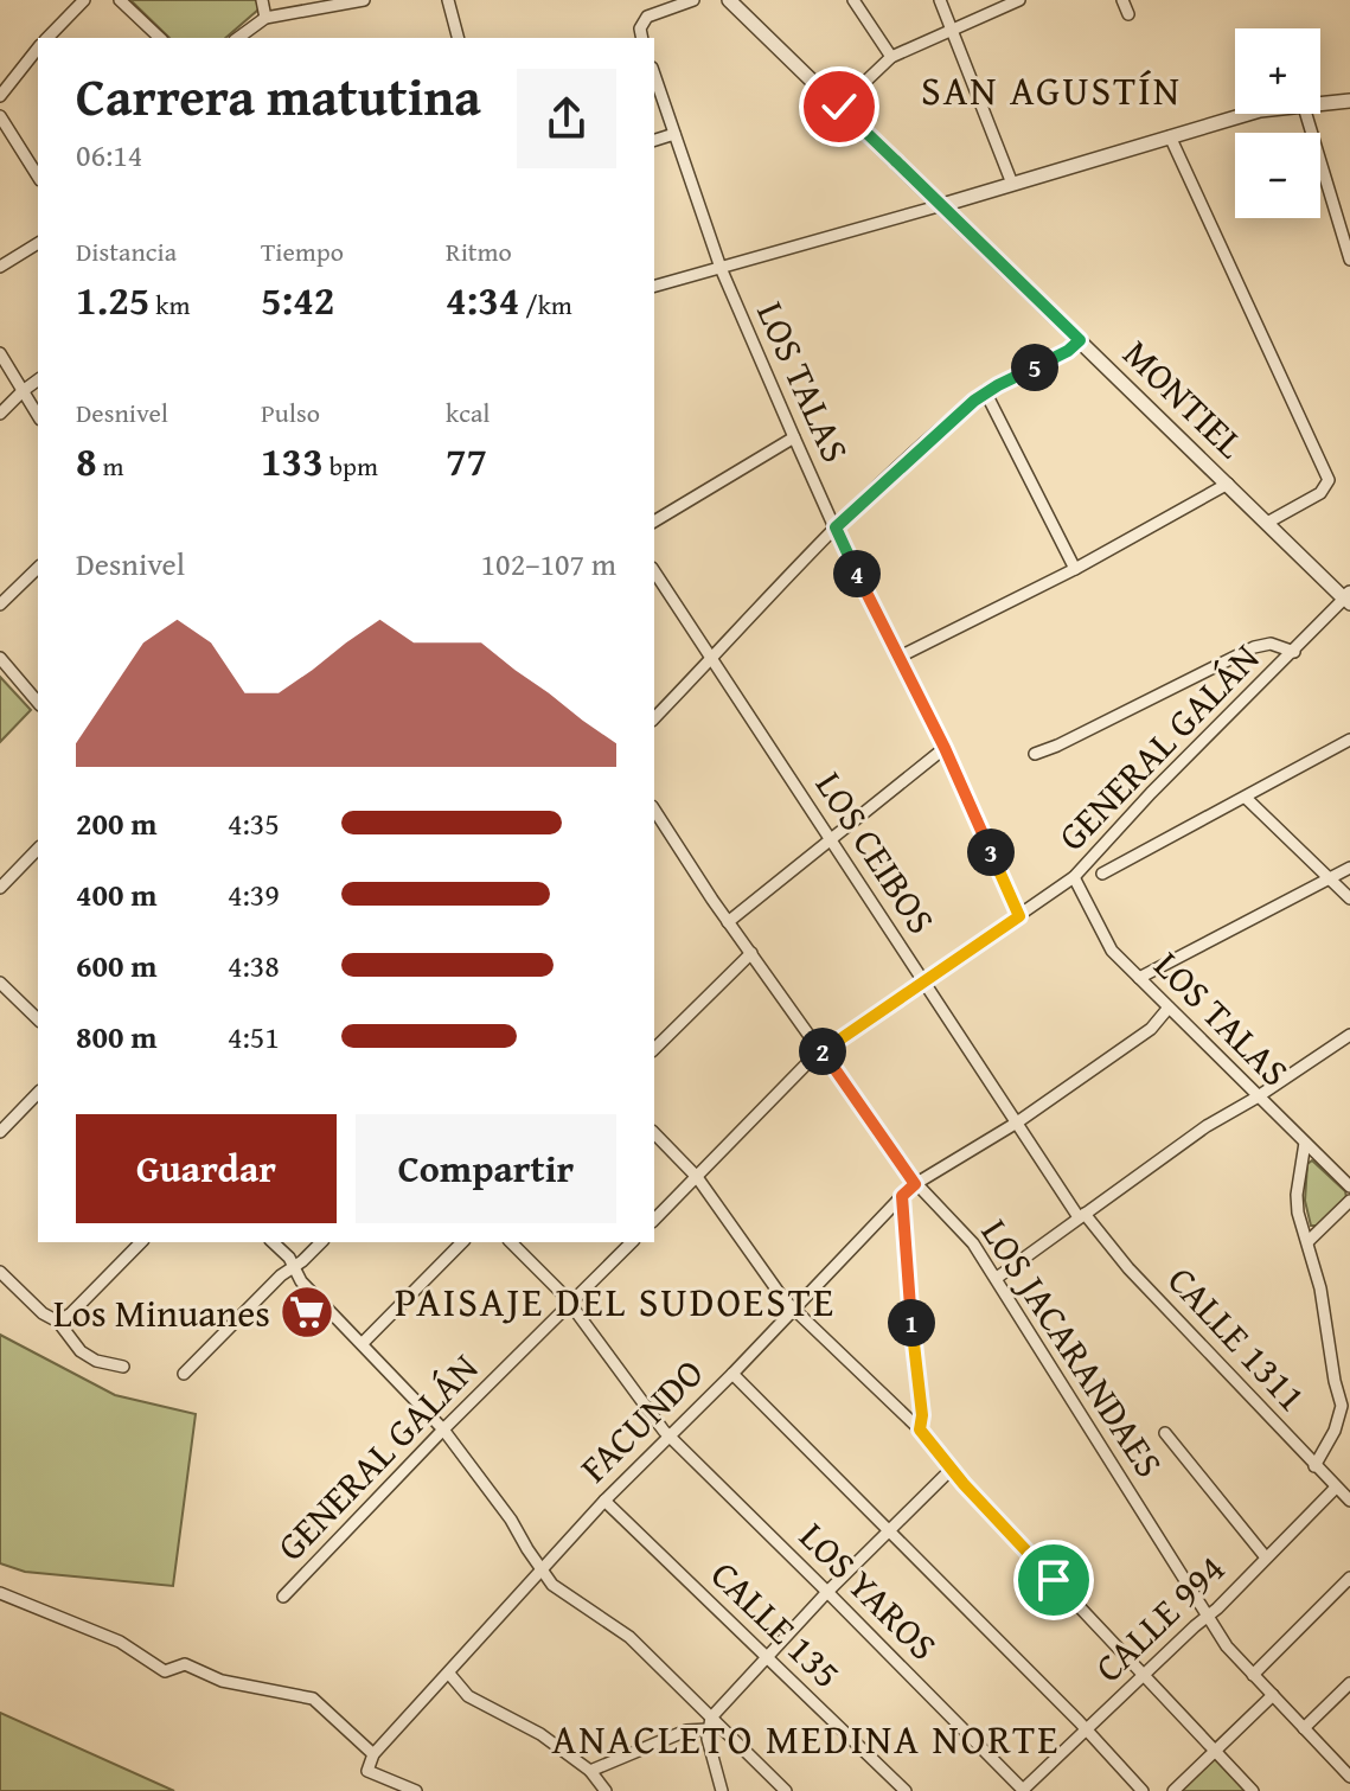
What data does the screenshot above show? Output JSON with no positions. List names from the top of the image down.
{
  "streets": {
    "street": [
      "LOS TALAS",
      "MONTIEL",
      "GENERAL GALÁN",
      "LOS CEIBOS",
      "CALLE 1311",
      "LOS JACARANDAES",
      "FACUNDO",
      "LOS YAROS",
      "CALLE 994",
      "CALLE 135"
    ]
  },
  "crossings": [
    ["LOS TALAS", "GENERAL GALÁN"],
    ["LOS TALAS", "FACUNDO"],
    ["MONTIEL", "GENERAL GALÁN"],
    ["GENERAL GALÁN", "LOS CEIBOS"],
    ["GENERAL GALÁN", "LOS JACARANDAES"],
    ["GENERAL GALÁN", "LOS YAROS"],
    ["LOS CEIBOS", "CALLE 1311"],
    ["LOS CEIBOS", "FACUNDO"],
    ["CALLE 1311", "CALLE 994"],
    ["LOS JACARANDAES", "FACUNDO"],
    ["LOS JACARANDAES", "CALLE 994"],
    ["FACUNDO", "LOS YAROS"],
    ["FACUNDO", "CALLE 135"],
    ["LOS YAROS", "CALLE 994"]
  ],
  "districts": ["SAN AGUSTÍN", "PAISAJE DEL SUDOESTE", "ANACLETO MEDINA NORTE"],
  "places": {
    "supermarket": ["Los Minuanes"]
  },
  "page": {
    "map_buttons": ["+", "−"],
    "heading": ["Carrera matutina", "06:14"],
    "stats": [
      ["Distancia", "1.25 km"],
      ["Tiempo", "5:42"],
      ["Ritmo", "4:34 /km"],
      ["Desnivel", "8 m"],
      ["Pulso", "133 bpm"],
      ["kcal", "77"]
    ],
    "pins": [
      "5",
      "4",
      "3",
      "2",
      "1"
    ],
    "chart": ["Desnivel", "102–107 m"],
    "list": [
      {
        "name": "200 m",
        "note": "4:35"
      },
      {
        "name": "400 m",
        "note": "4:39"
      },
      {
        "name": "600 m",
        "note": "4:38"
      },
      {
        "name": "800 m",
        "note": "4:51"
      }
    ],
    "buttons": ["Guardar", "Compartir"]
  }
}
